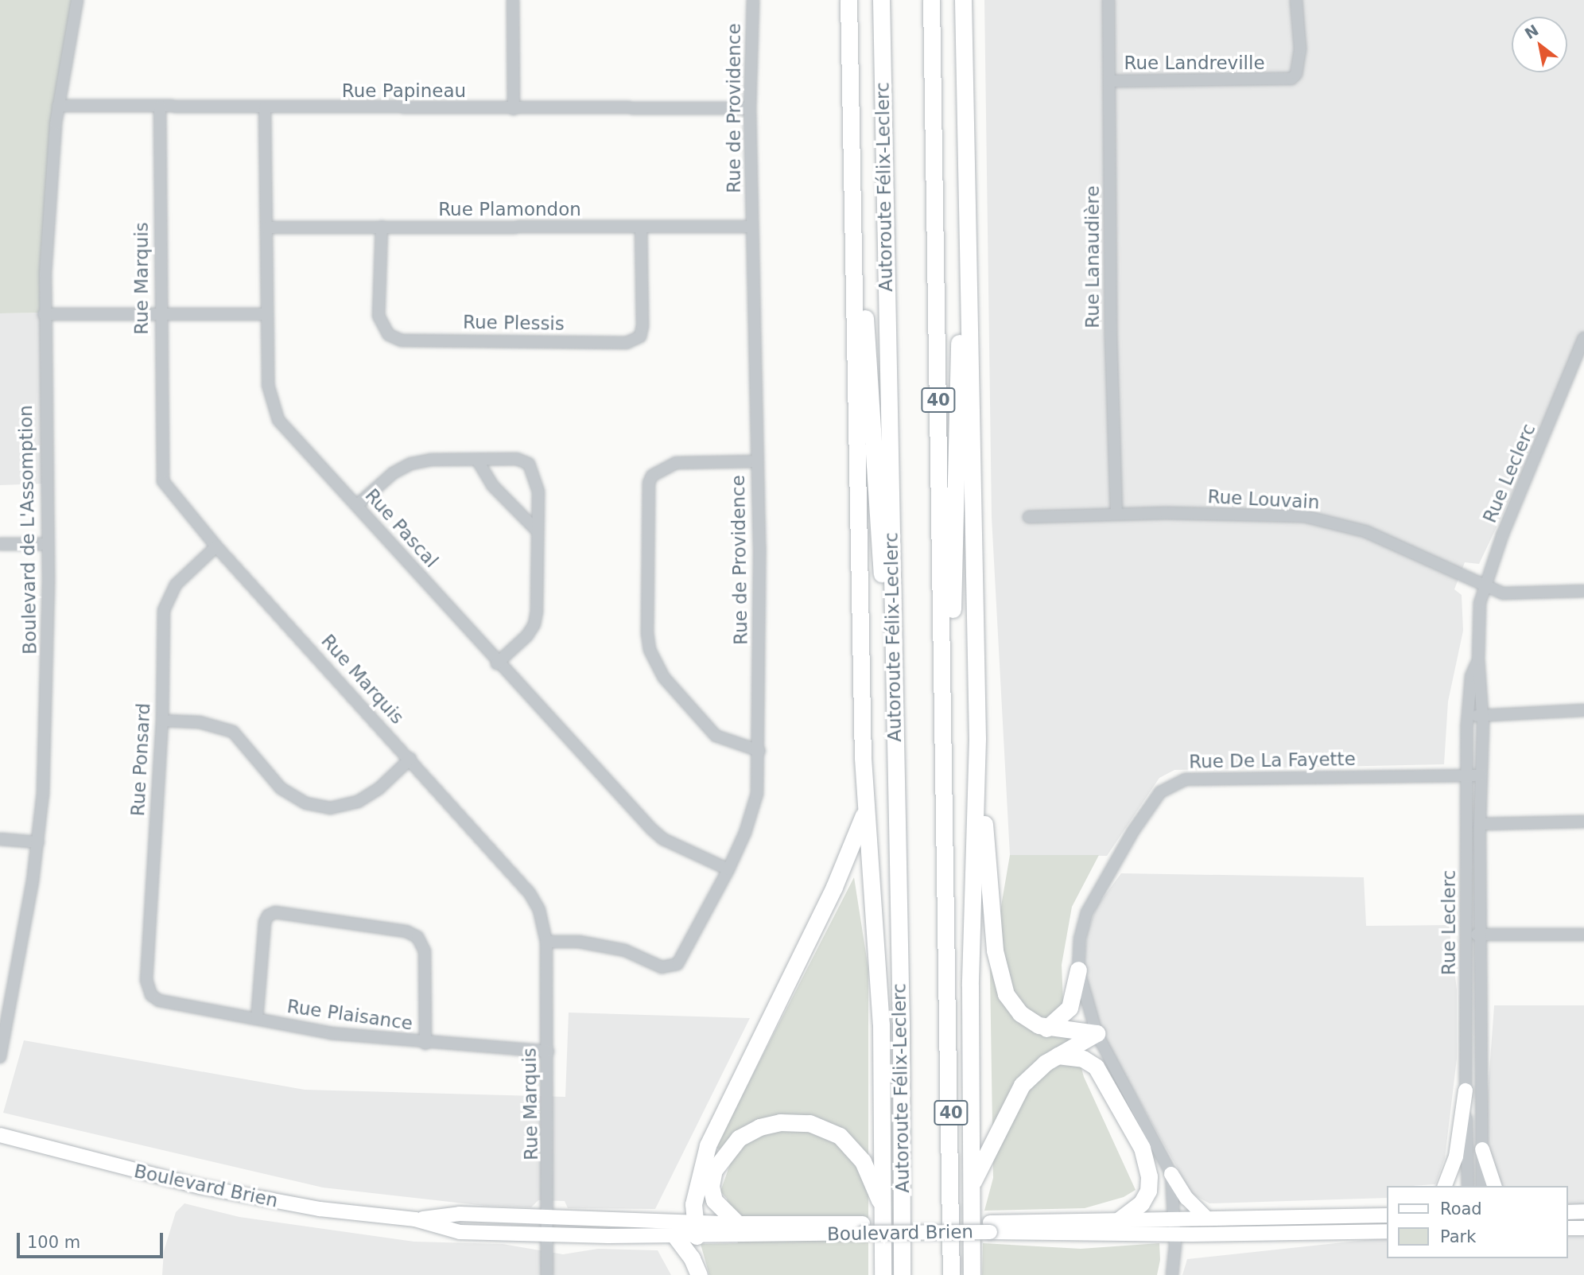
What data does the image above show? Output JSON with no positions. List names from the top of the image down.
{
  "streets": {
    "highway": ["Autoroute Félix-Leclerc", "40"],
    "main road": ["Boulevard Brien"],
    "street": [
      "Rue Landreville",
      "Rue Papineau",
      "Rue de Providence",
      "Rue Plamondon",
      "Rue Lanaudière",
      "Rue Marquis",
      "Rue Plessis",
      "Rue Leclerc",
      "Rue Louvain",
      "Rue Pascal",
      "Boulevard de L'Assomption",
      "Rue Ponsard",
      "Rue De La Fayette",
      "Rue Plaisance"
    ]
  },
  "crossings": [
    ["Rue Landreville", "Rue Lanaudière"],
    ["Rue Papineau", "Rue de Providence"],
    ["Rue Papineau", "Rue Marquis"],
    ["Rue Papineau", "Rue Pascal"],
    ["Rue Papineau", "Boulevard de L'Assomption"],
    ["Rue de Providence", "Rue Plamondon"],
    ["Rue de Providence", "Rue Marquis"],
    ["Rue de Providence", "Rue Pascal"],
    ["Rue Plamondon", "Rue Plessis"],
    ["Rue Plamondon", "Rue Pascal"],
    ["Rue Lanaudière", "Rue Louvain"],
    ["Rue Marquis", "Rue Ponsard"],
    ["Rue Marquis", "Rue Plaisance"],
    ["Rue Marquis", "Boulevard Brien"],
    ["Rue Leclerc", "Rue Louvain"],
    ["Rue Leclerc", "Rue De La Fayette"],
    ["Rue Ponsard", "Rue Plaisance"],
    ["Rue De La Fayette", "Boulevard Brien"]
  ],
  "legend": ["Road", "Park"],
  "scale_bar": "100 m",
  "north": "top left"
}
